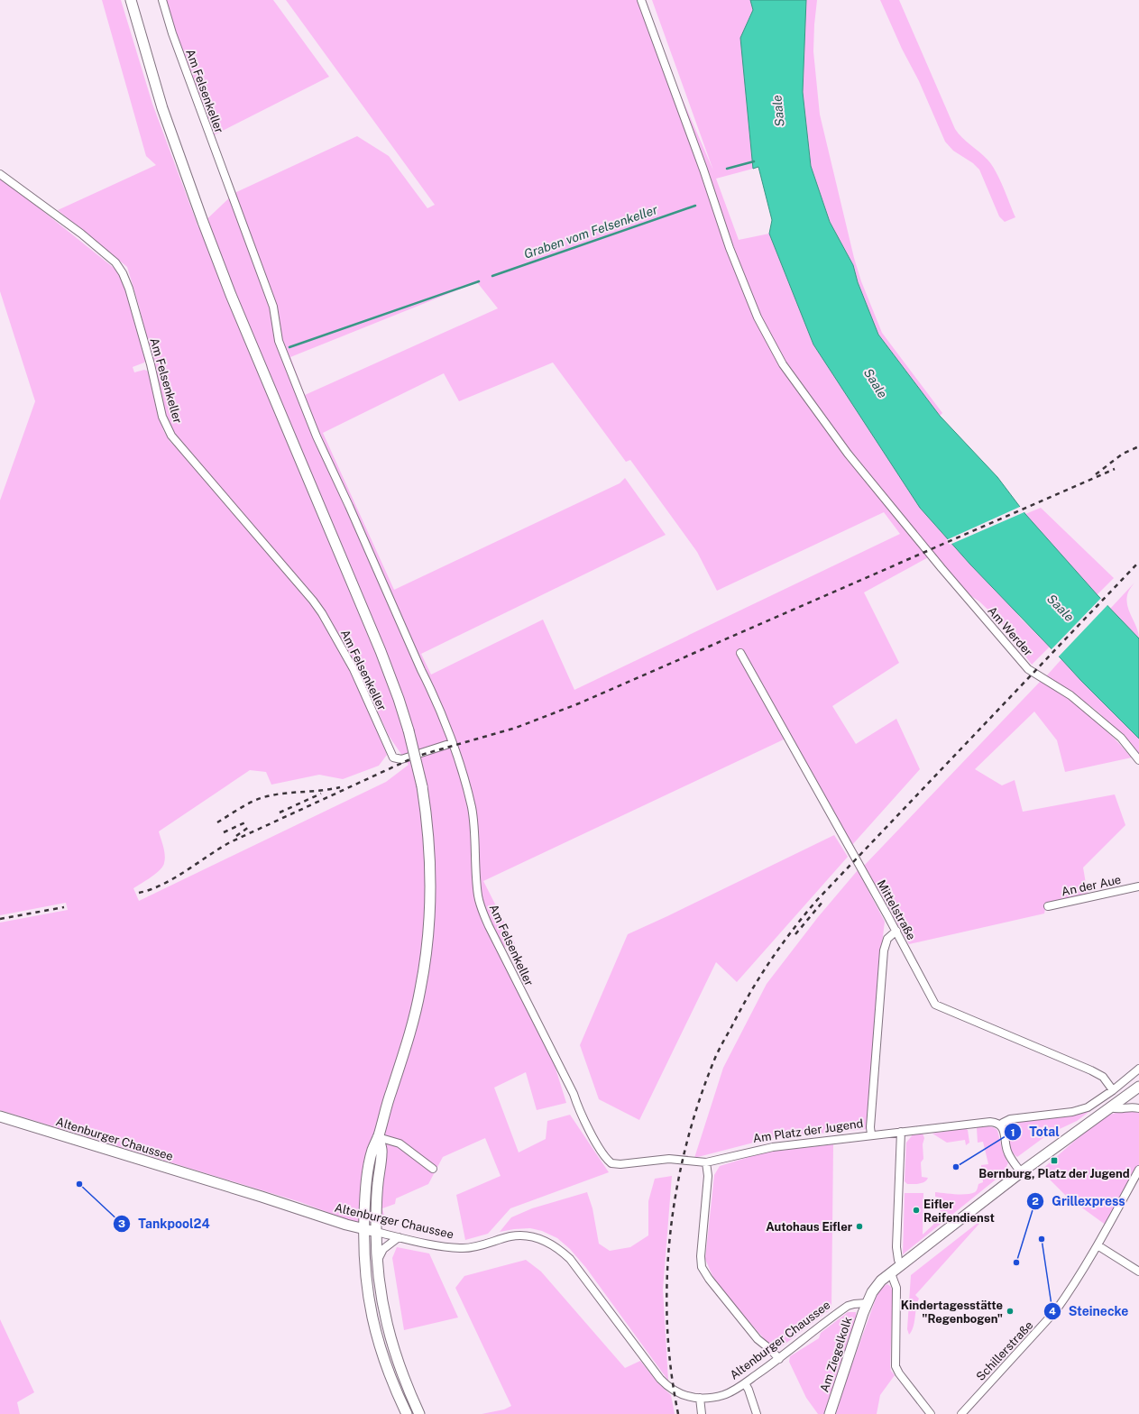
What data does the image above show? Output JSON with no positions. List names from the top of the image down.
{
  "streets": {
    "main road": ["Altenburger Chaussee", "Am Ziegelkolk"],
    "street": [
      "Am Felsenkeller",
      "Am Werder",
      "An der Aue",
      "Mittelstraße",
      "Am Platz der Jugend",
      "Schillerstraße"
    ]
  },
  "crossings": [
    ["Am Felsenkeller", "Am Platz der Jugend"],
    ["Altenburger Chaussee", "Am Ziegelkolk"]
  ],
  "water": ["Saale", "Graben vom Felsenkeller"],
  "places": {
    "transit": ["Bernburg, Platz der Jugend"],
    "other": [
      "Total",
      "Tankpool24",
      "Eifler Reifendienst",
      "Autohaus Eifler",
      "Steinecke",
      "Grillexpress",
      "Kindertagesstätte \"Regenbogen\""
    ]
  }
}
